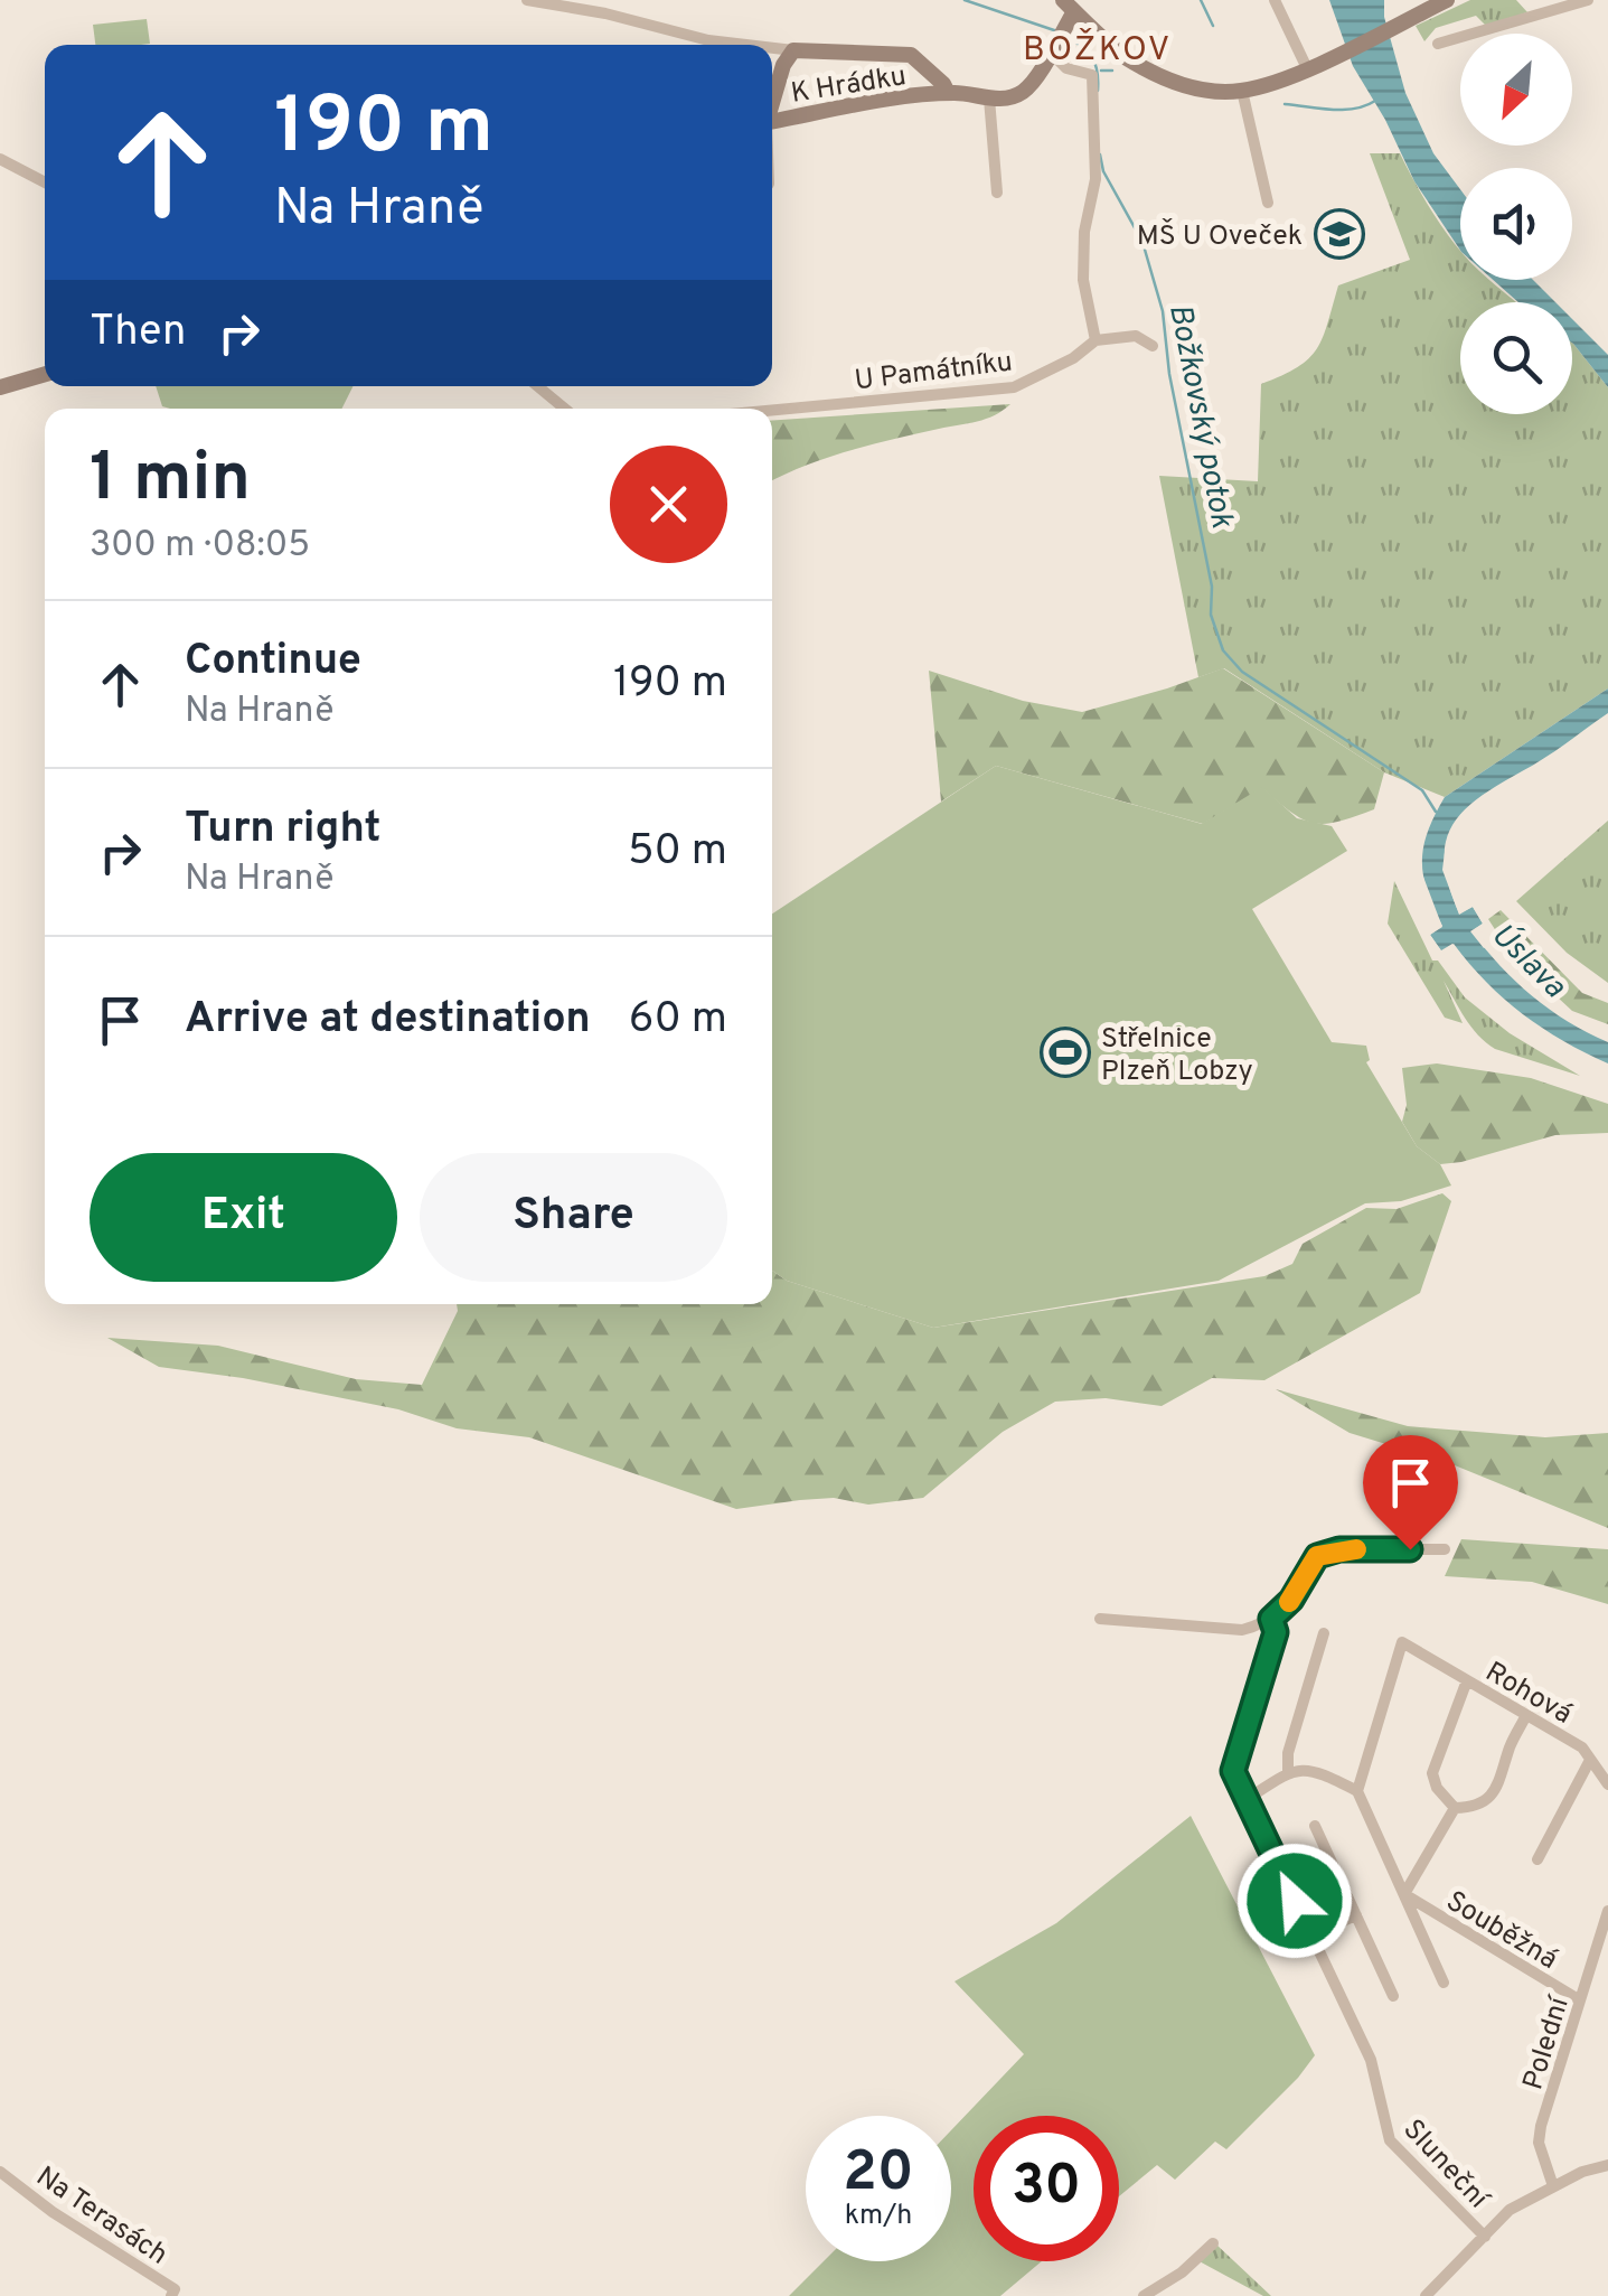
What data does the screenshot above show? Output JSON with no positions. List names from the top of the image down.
{
  "streets": {
    "street": [
      "K Hrádku",
      "U Památníku",
      "Rohová",
      "Souběžná",
      "Polední",
      "Sluneční",
      "Na Terasách"
    ]
  },
  "crossings": [
    ["Rohová", "Souběžná"],
    ["Souběžná", "Polední"]
  ],
  "districts": ["BOŽKOV"],
  "water": ["Božkovský potok", "Úslava"],
  "places": {
    "school or university": ["MŠ U Oveček"],
    "sports": ["Střelnice Plzeň Lobzy"]
  },
  "north": "bottom left",
  "page": {
    "turn": ["190 m", "Na Hraně"],
    "then": "Then",
    "heading": ["1 min", "300 m · 08:05"],
    "list": [
      {
        "name": "Continue",
        "note": "Na Hraně",
        "value": "190 m"
      },
      {
        "name": "Turn right",
        "note": "Na Hraně",
        "value": "50 m"
      },
      {
        "name": "Arrive at destination",
        "value": "60 m"
      }
    ],
    "buttons": ["Exit", "Share"],
    "speed": "20 km/h",
    "limit": "30"
  }
}
